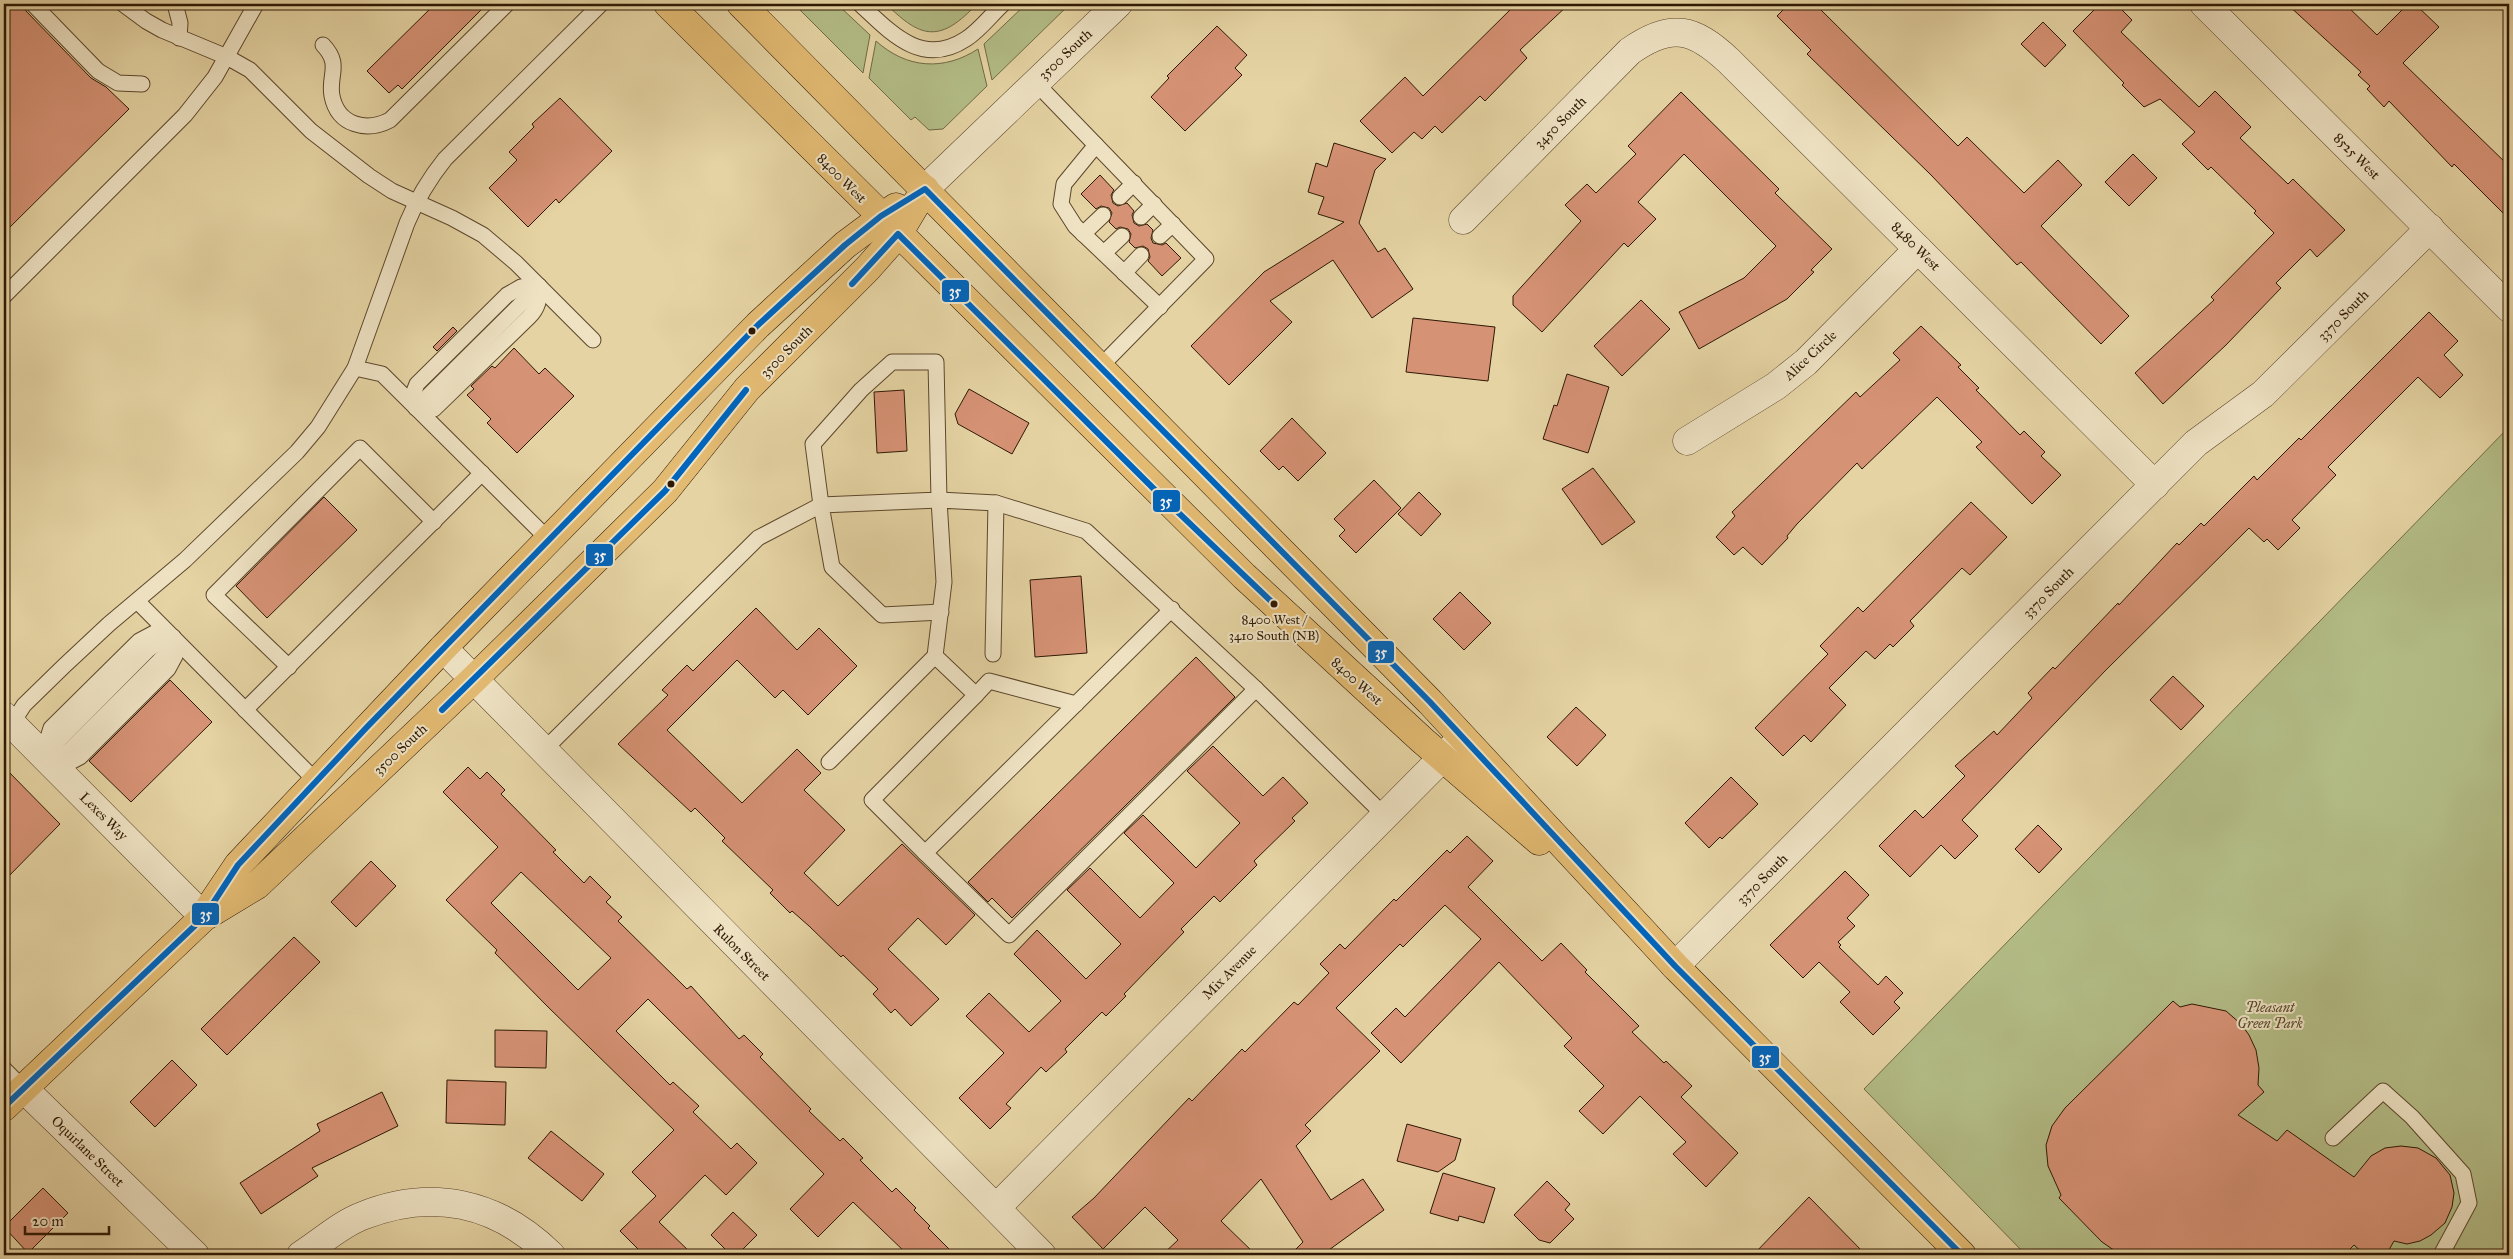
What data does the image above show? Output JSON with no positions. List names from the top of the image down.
{
  "streets": {
    "main road": ["3500 South", "8400 West"],
    "street": [
      "3450 South",
      "8525 West",
      "8480 West",
      "3370 South",
      "Alice Circle",
      "Lexes Way",
      "Rulon Street",
      "Mix Avenue",
      "Oquirlane Street"
    ]
  },
  "crossings": [
    ["3500 South", "8400 West"],
    ["3500 South", "Lexes Way"],
    ["3500 South", "Rulon Street"],
    ["3500 South", "Oquirlane Street"],
    ["3450 South", "8480 West"],
    ["8525 West", "3370 South"],
    ["8400 West", "3370 South"],
    ["8400 West", "Mix Avenue"],
    ["8480 West", "3370 South"],
    ["8480 West", "Alice Circle"],
    ["Rulon Street", "Mix Avenue"]
  ],
  "parks": ["Pleasant Green Park"],
  "places": ["8400 West / 3410 South (NB)"],
  "lines": ["transit line 35"],
  "scale_bar": "20 m"
}
